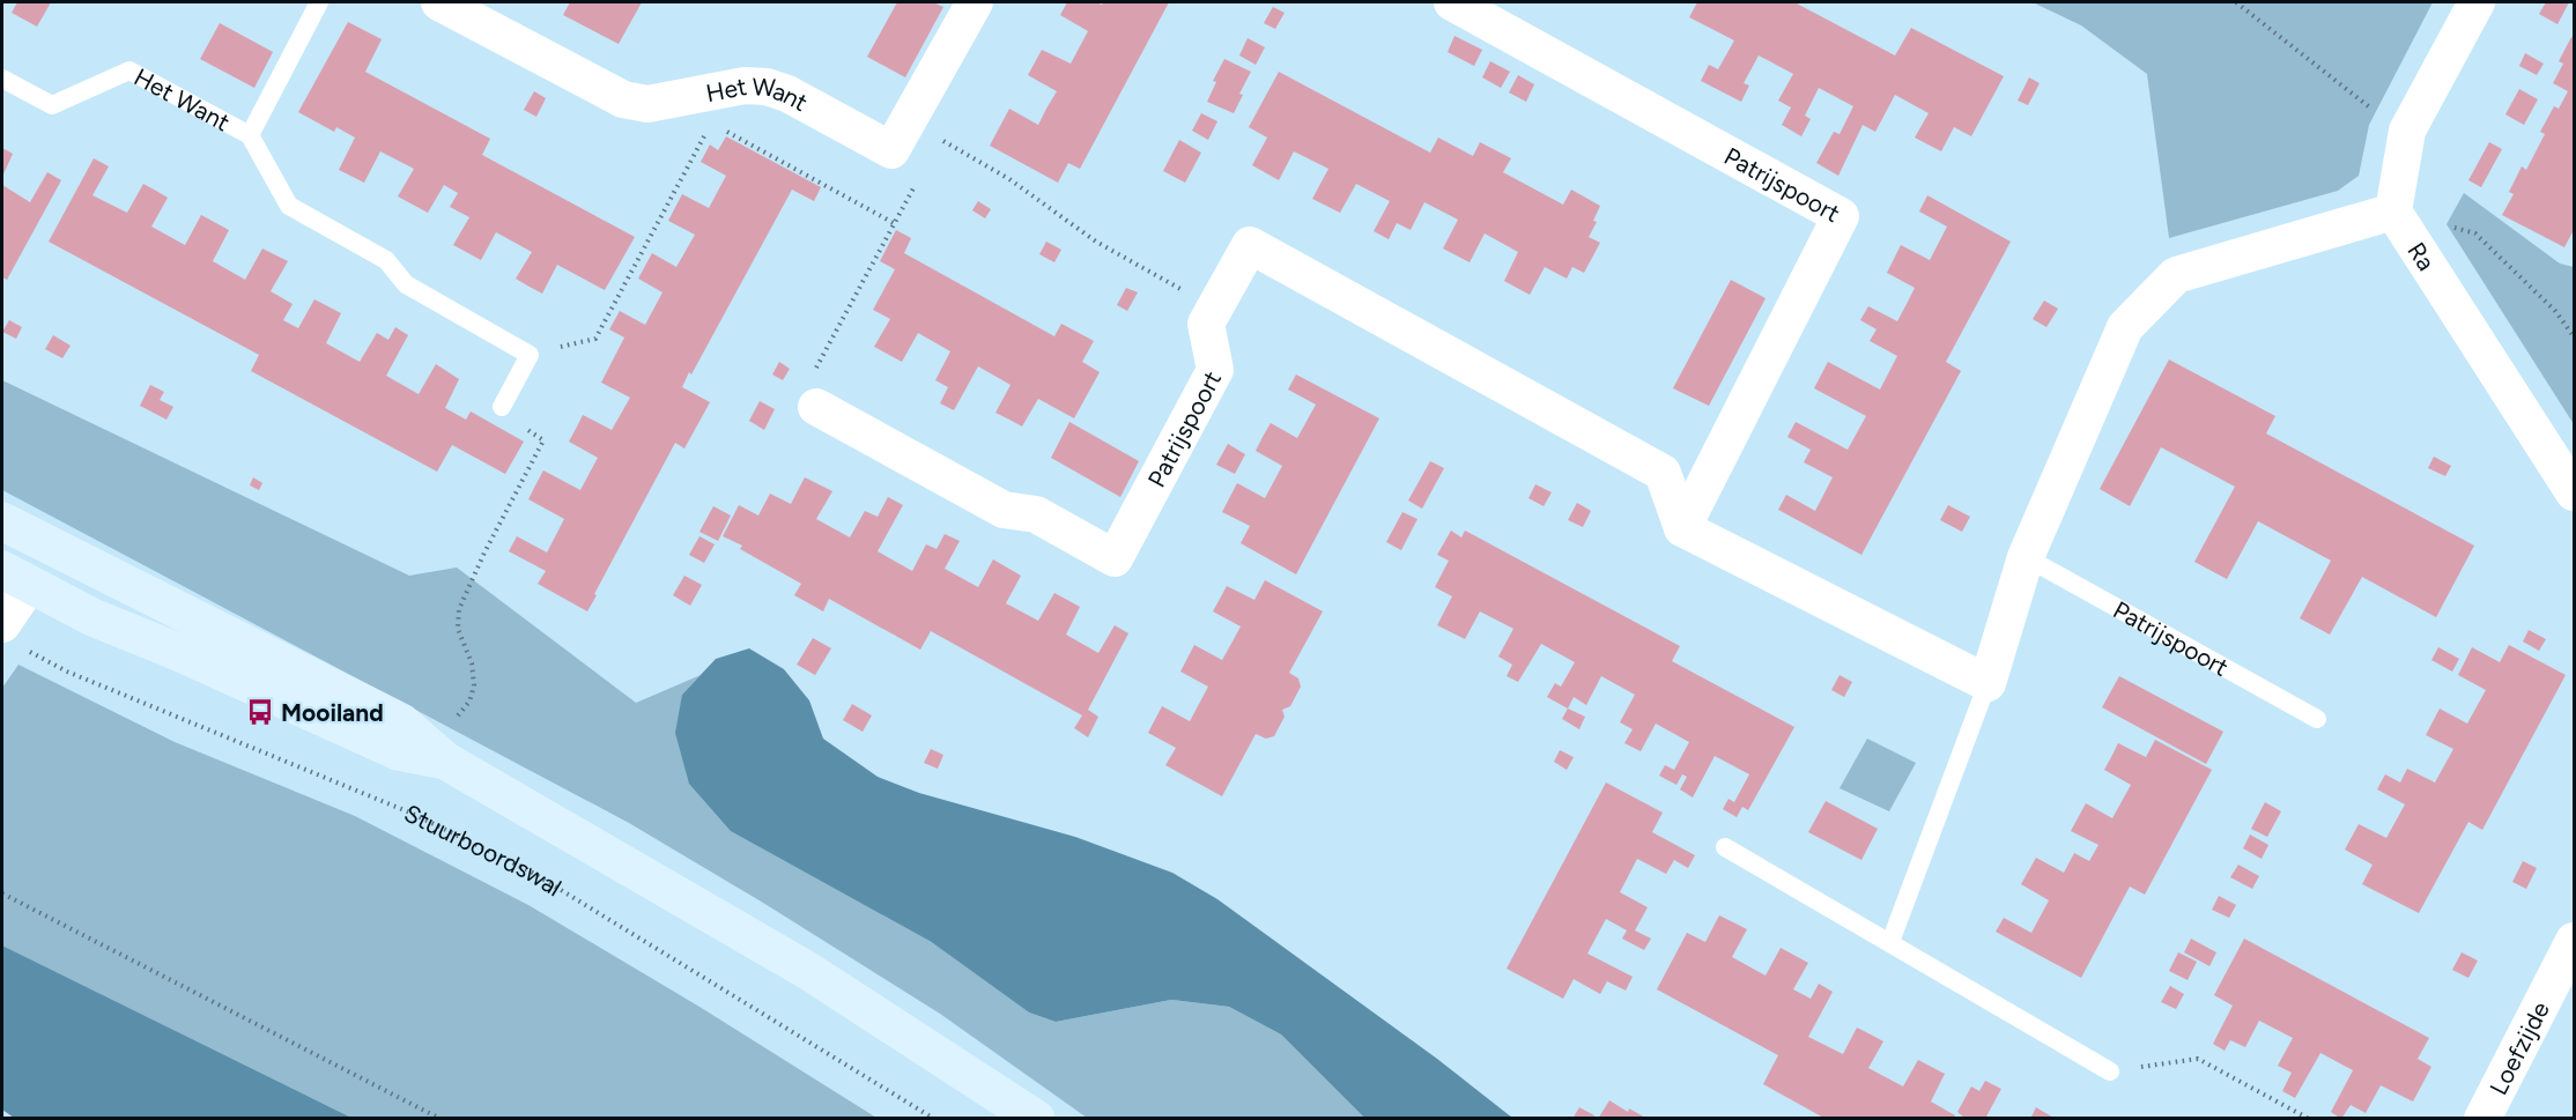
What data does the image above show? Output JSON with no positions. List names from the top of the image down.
{
  "streets": {
    "street": [
      "Het Want",
      "Patrijspoort",
      "Ra",
      "Loefzijde"
    ],
    "path": ["Stuurboordswal"]
  },
  "places": {
    "bus stop": ["Mooiland"]
  }
}
